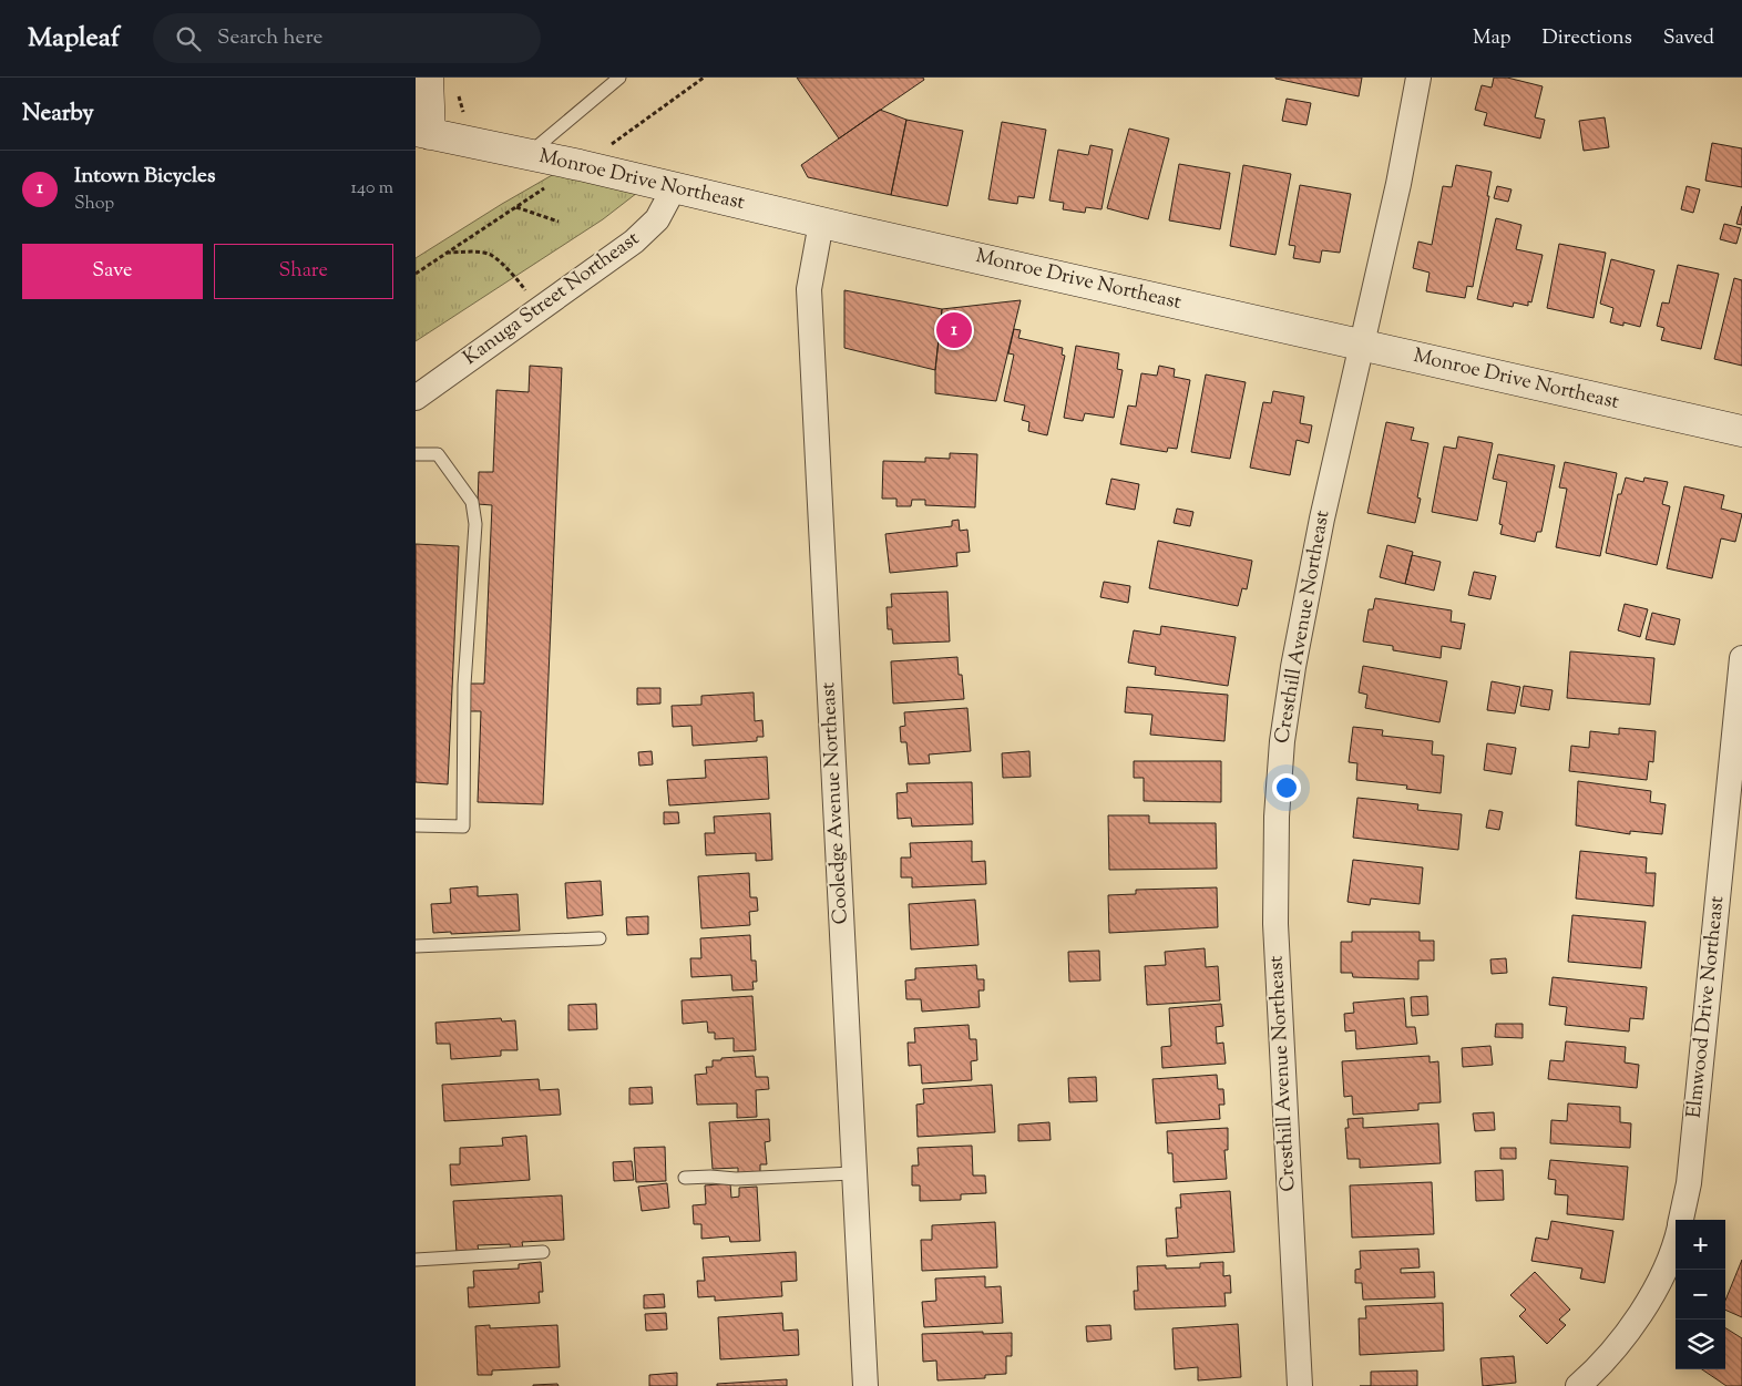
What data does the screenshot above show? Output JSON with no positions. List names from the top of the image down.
{
  "streets": {
    "main road": ["Monroe Drive Northeast"],
    "street": [
      "Kanuga Street Northeast",
      "Cresthill Avenue Northeast",
      "Cooledge Avenue Northeast",
      "Elmwood Drive Northeast"
    ]
  },
  "crossings": [
    ["Monroe Drive Northeast", "Kanuga Street Northeast"],
    ["Monroe Drive Northeast", "Cresthill Avenue Northeast"],
    ["Monroe Drive Northeast", "Cooledge Avenue Northeast"]
  ],
  "page": {
    "header": "Mapleaf",
    "search": "Search here",
    "nav": ["Map", "Directions", "Saved"],
    "heading": "Nearby",
    "list": [
      {
        "mark": "1",
        "name": "Intown Bicycles",
        "note": "Shop",
        "value": "140 m"
      }
    ],
    "buttons": ["Save", "Share"],
    "pins": "1",
    "map_buttons": ["+", "−"]
  }
}
